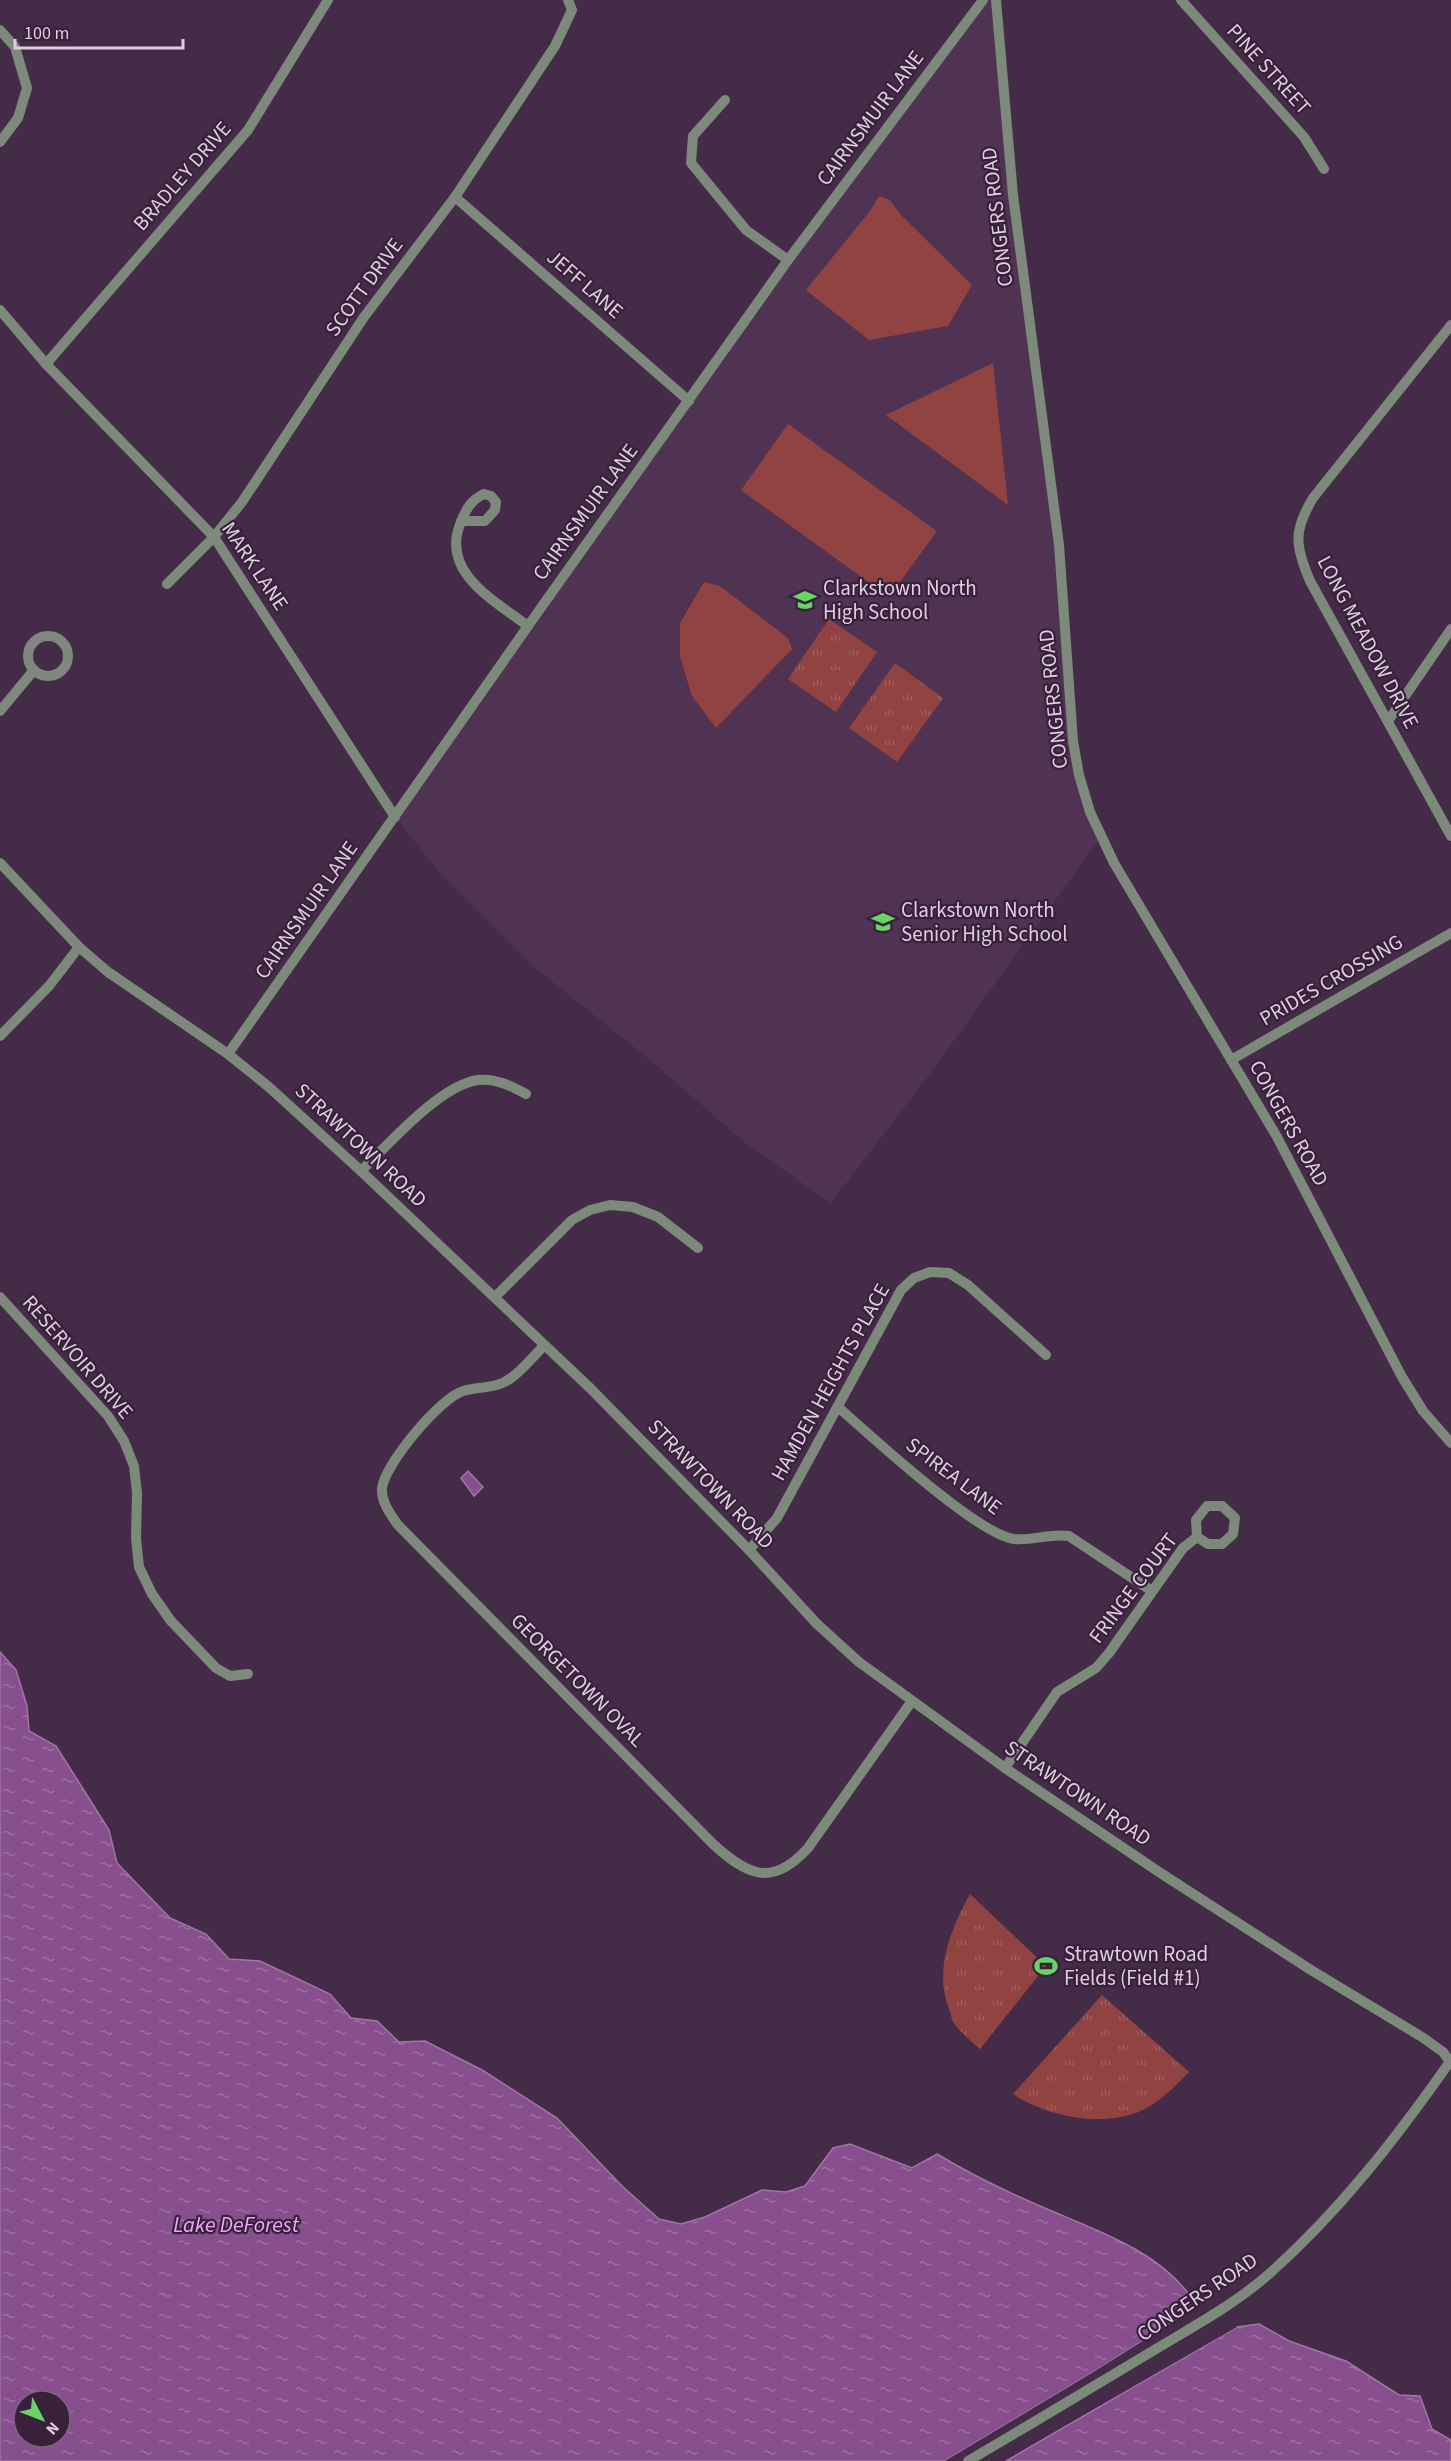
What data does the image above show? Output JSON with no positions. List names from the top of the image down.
{
  "streets": {
    "street": [
      "PINE STREET",
      "CAIRNSMUIR LANE",
      "BRADLEY DRIVE",
      "CONGERS ROAD",
      "JEFF LANE",
      "SCOTT DRIVE",
      "MARK LANE",
      "LONG MEADOW DRIVE",
      "PRIDES CROSSING",
      "STRAWTOWN ROAD",
      "RESERVOIR DRIVE",
      "HAMDEN HEIGHTS PLACE",
      "SPIREA LANE",
      "FRINGE COURT",
      "GEORGETOWN OVAL"
    ]
  },
  "crossings": [
    ["CAIRNSMUIR LANE", "JEFF LANE"],
    ["CAIRNSMUIR LANE", "MARK LANE"],
    ["CAIRNSMUIR LANE", "STRAWTOWN ROAD"],
    ["BRADLEY DRIVE", "MARK LANE"],
    ["CONGERS ROAD", "PRIDES CROSSING"],
    ["CONGERS ROAD", "STRAWTOWN ROAD"],
    ["JEFF LANE", "SCOTT DRIVE"],
    ["SCOTT DRIVE", "MARK LANE"],
    ["STRAWTOWN ROAD", "HAMDEN HEIGHTS PLACE"],
    ["STRAWTOWN ROAD", "FRINGE COURT"],
    ["STRAWTOWN ROAD", "GEORGETOWN OVAL"],
    ["HAMDEN HEIGHTS PLACE", "SPIREA LANE"],
    ["SPIREA LANE", "FRINGE COURT"]
  ],
  "water": ["Lake DeForest"],
  "places": {
    "school or university": ["Clarkstown North High School", "Clarkstown North Senior High School"],
    "sports": ["Strawtown Road Fields (Field #1)"]
  },
  "scale_bar": "100 m",
  "north": "bottom right"
}
